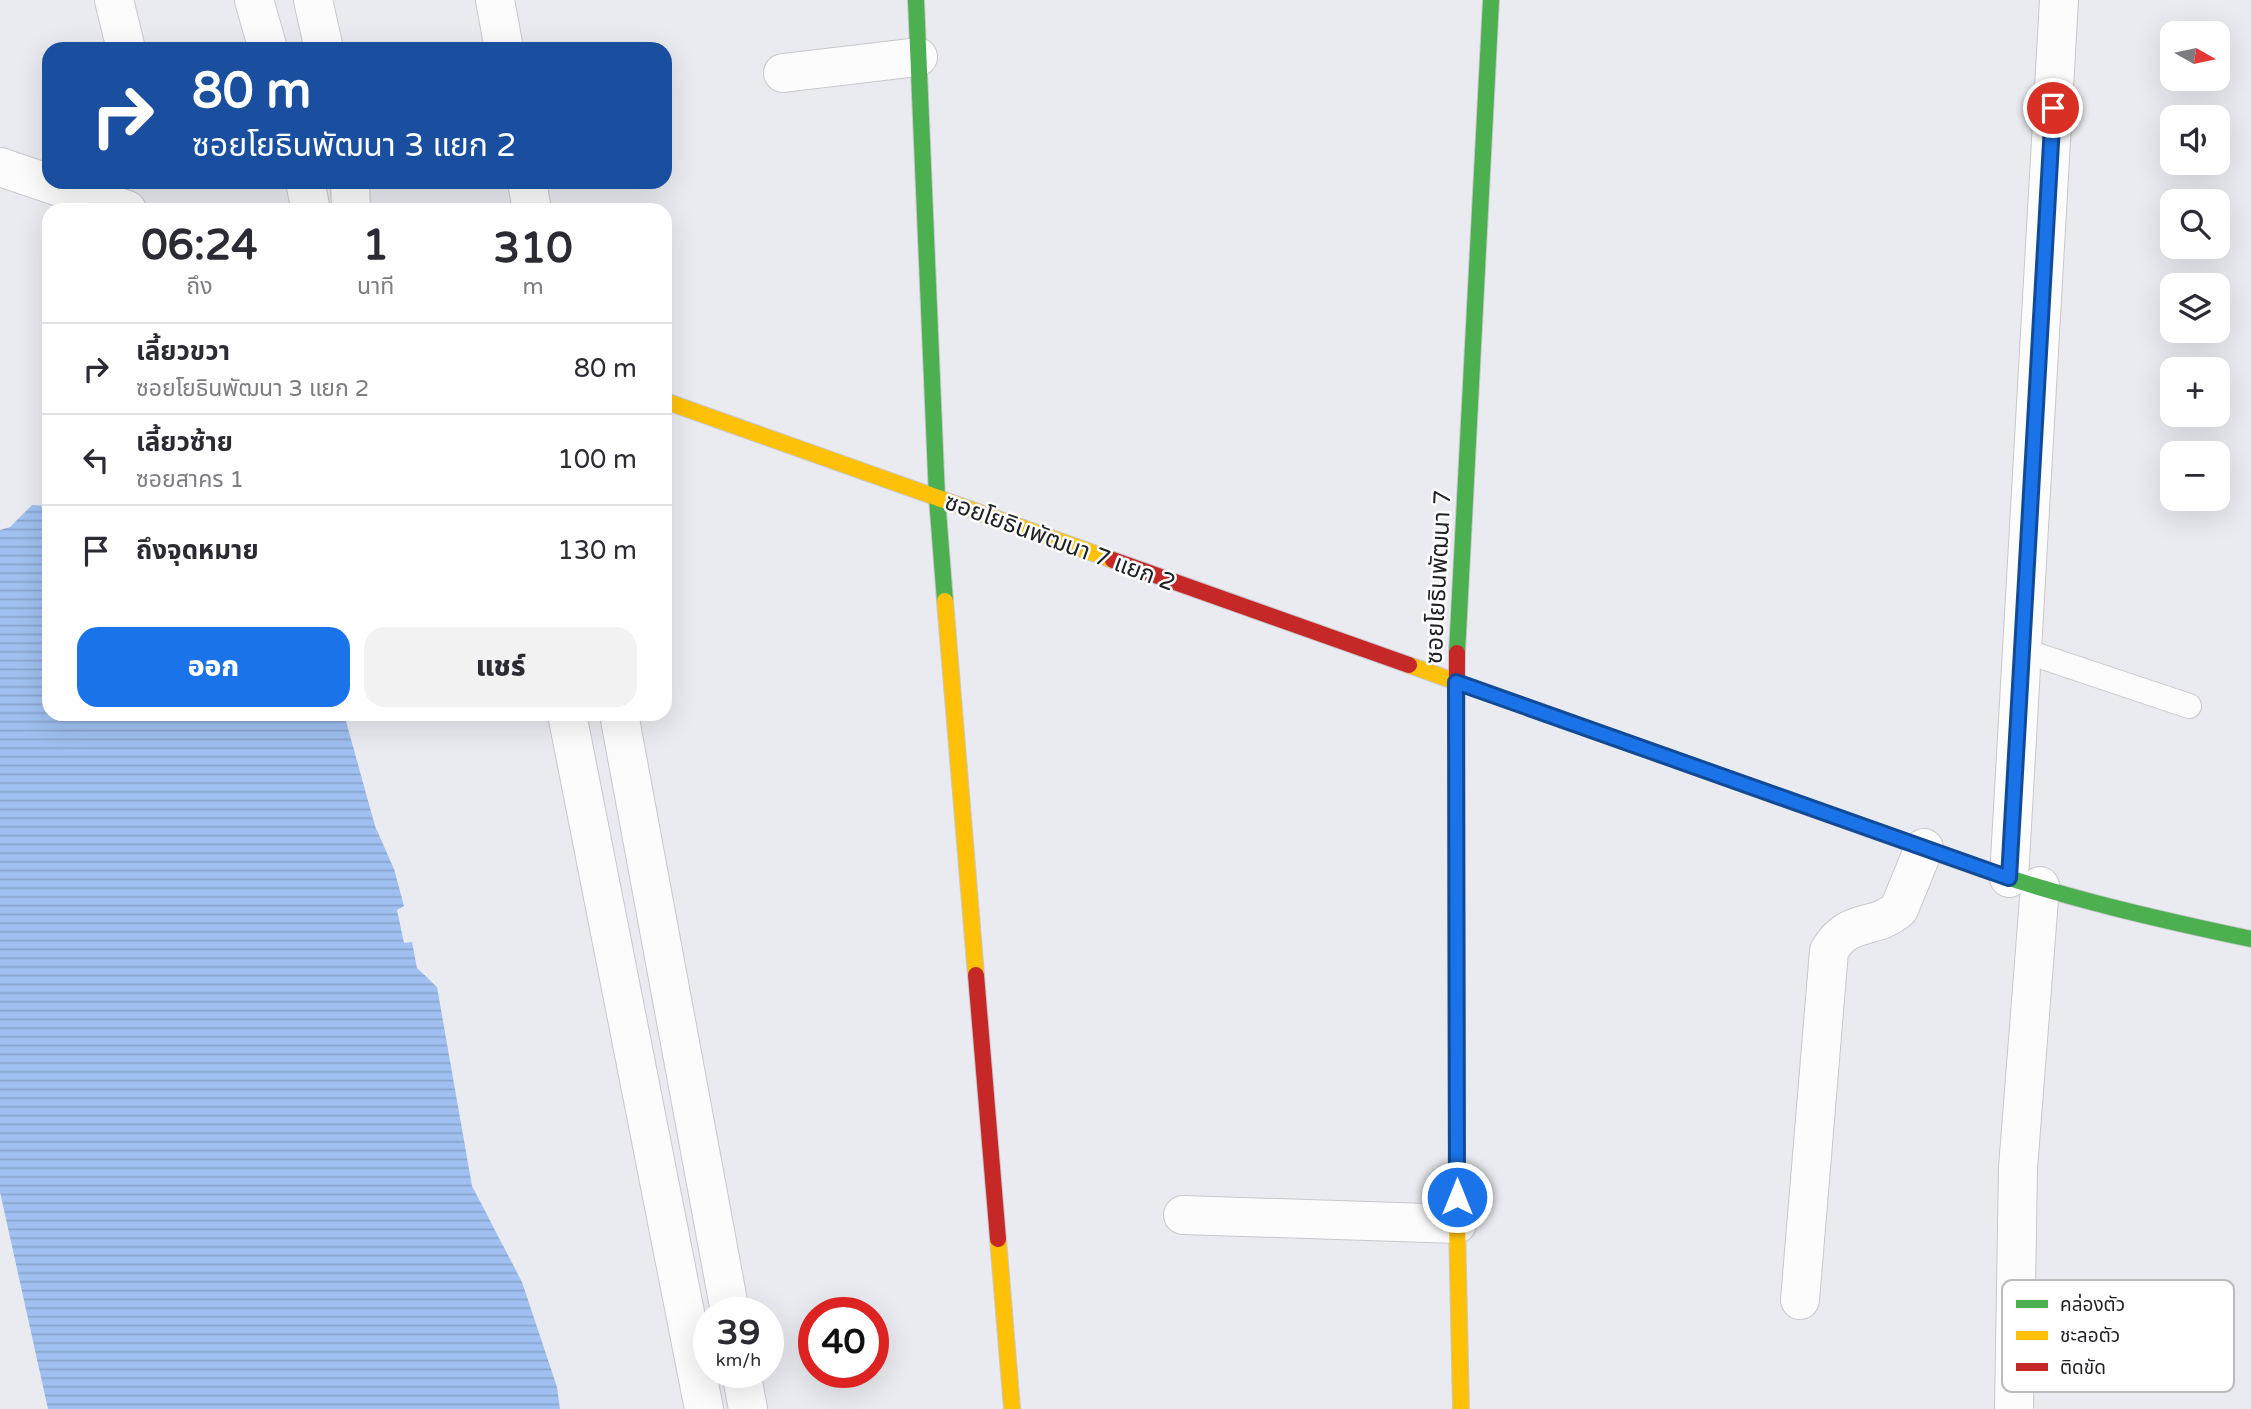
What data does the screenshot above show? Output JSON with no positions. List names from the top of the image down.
{
  "streets": {
    "street": ["ซอยโยธินพัฒนา 7 แยก 2", "ซอยโยธินพัฒนา 7"]
  },
  "crossings": [
    ["ซอยโยธินพัฒนา 7 แยก 2", "ซอยโยธินพัฒนา 7"]
  ],
  "legend": ["คล่องตัว", "ชะลอตัว", "ติดขัด"],
  "north": "right",
  "page": {
    "map_buttons": ["+", "−"],
    "turn": ["80 m", "ซอยโยธินพัฒนา 3 แยก 2"],
    "eta": [
      "06:24",
      "ถึง",
      "1",
      "นาที",
      "310",
      "m"
    ],
    "list": [
      {
        "name": "เลี้ยวขวา",
        "note": "ซอยโยธินพัฒนา 3 แยก 2",
        "value": "80 m"
      },
      {
        "name": "เลี้ยวซ้าย",
        "note": "ซอยสาคร 1",
        "value": "100 m"
      },
      {
        "name": "ถึงจุดหมาย",
        "value": "130 m"
      }
    ],
    "buttons": ["ออก", "แชร์"],
    "speed": "39 km/h",
    "limit": "40"
  }
}
